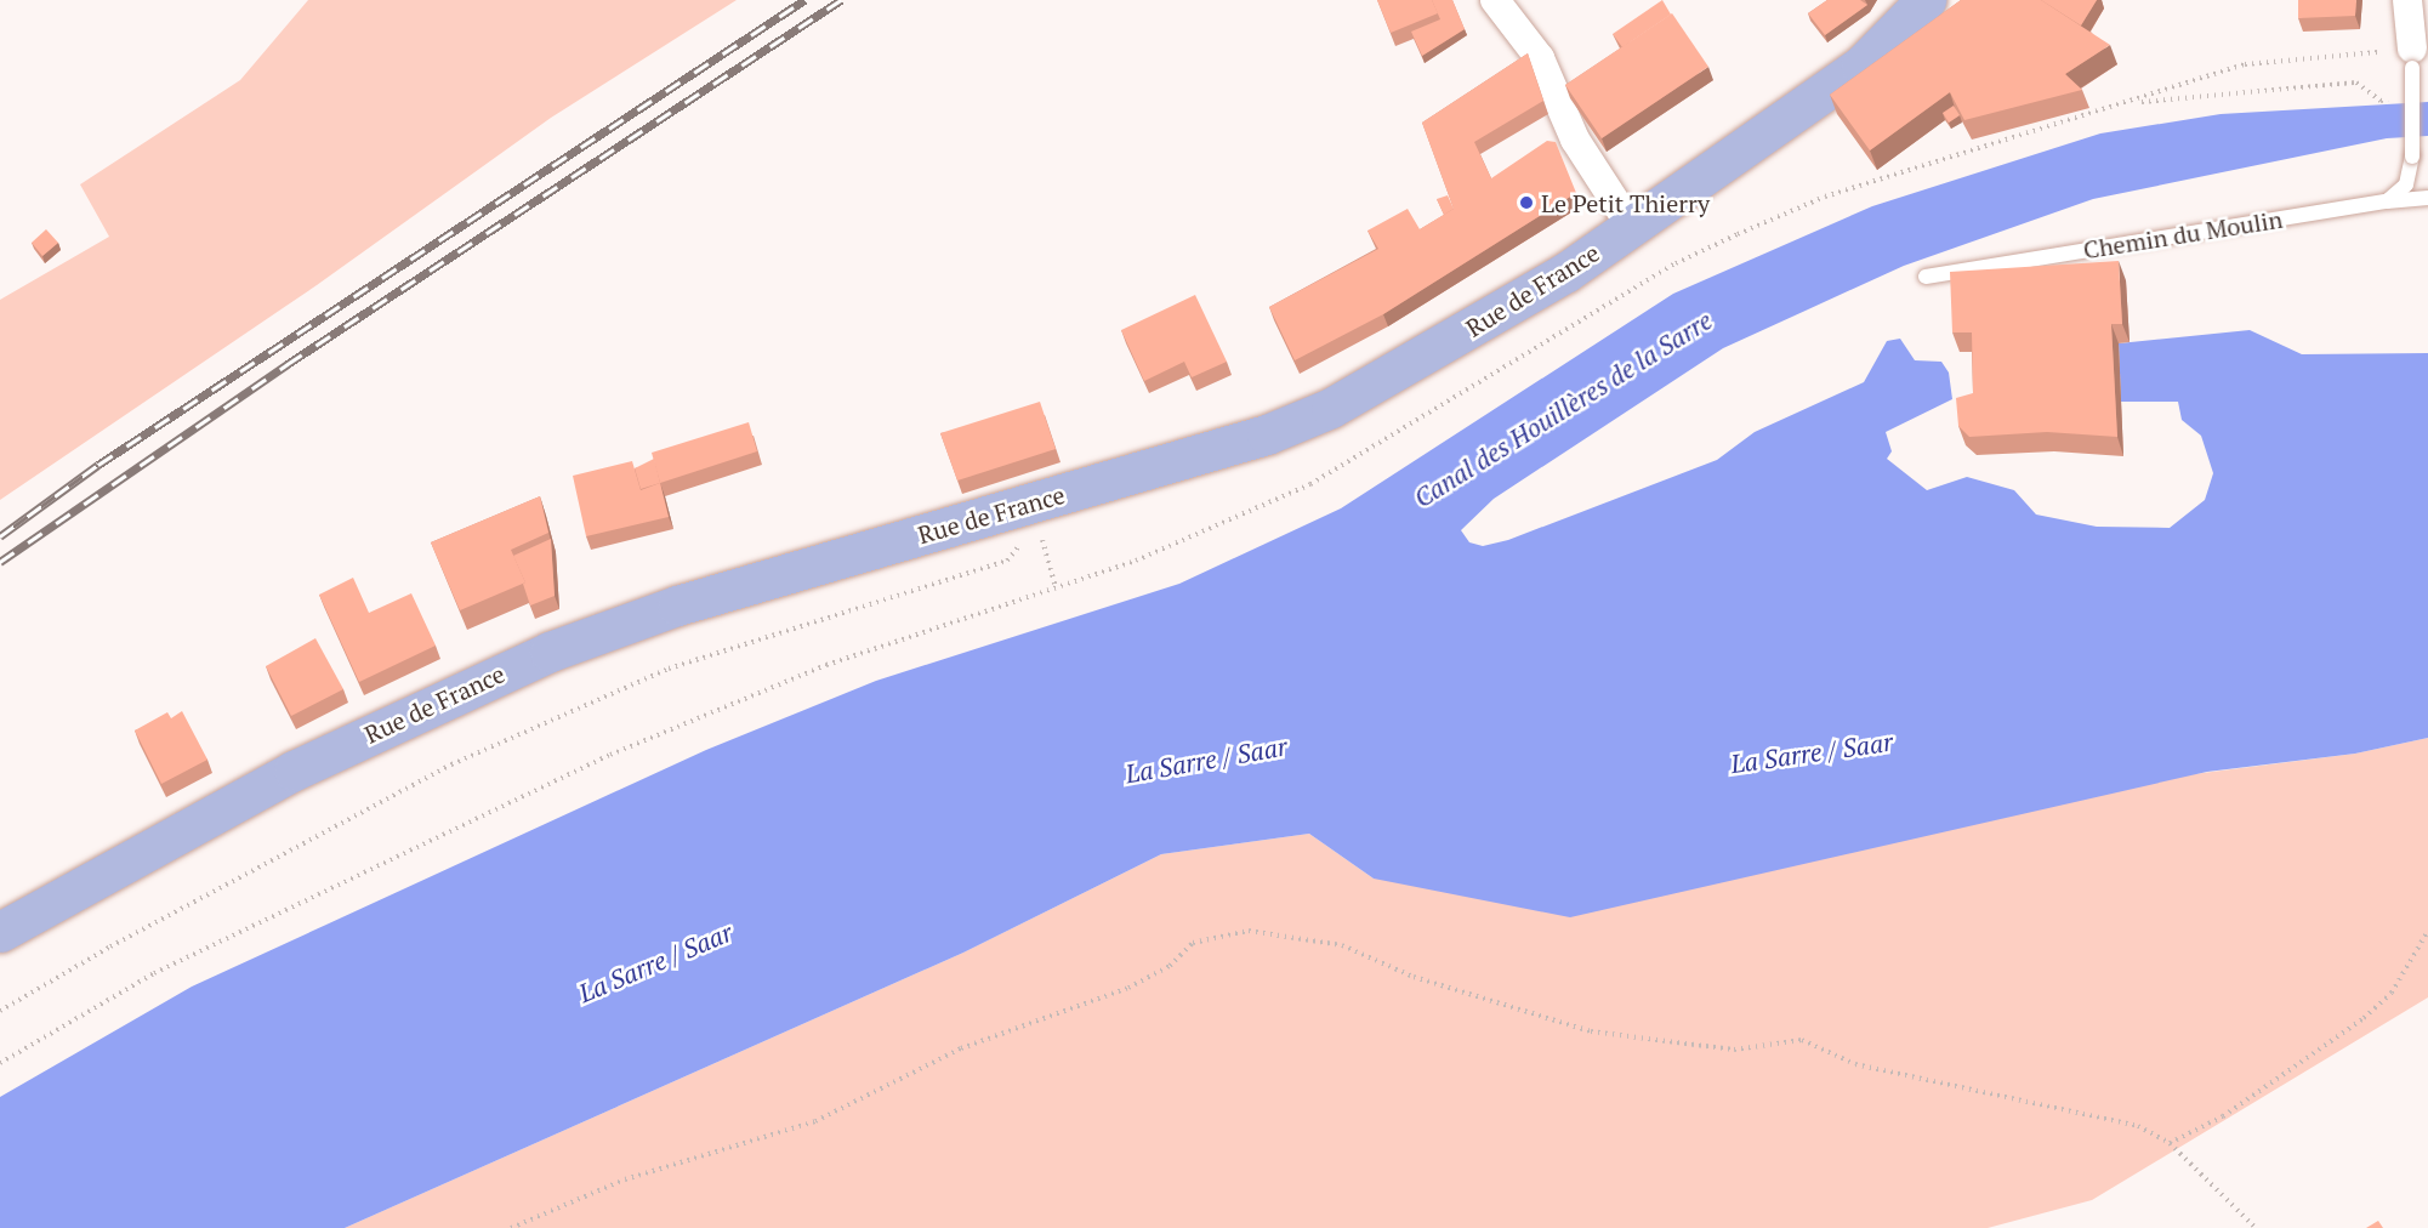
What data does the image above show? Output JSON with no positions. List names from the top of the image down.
{
  "streets": {
    "main road": ["Rue de France"],
    "lane": ["Chemin du Moulin"]
  },
  "water": ["Canal des Houillères de la Sarre", "La Sarre / Saar"],
  "places": ["Le Petit Thierry"]
}
